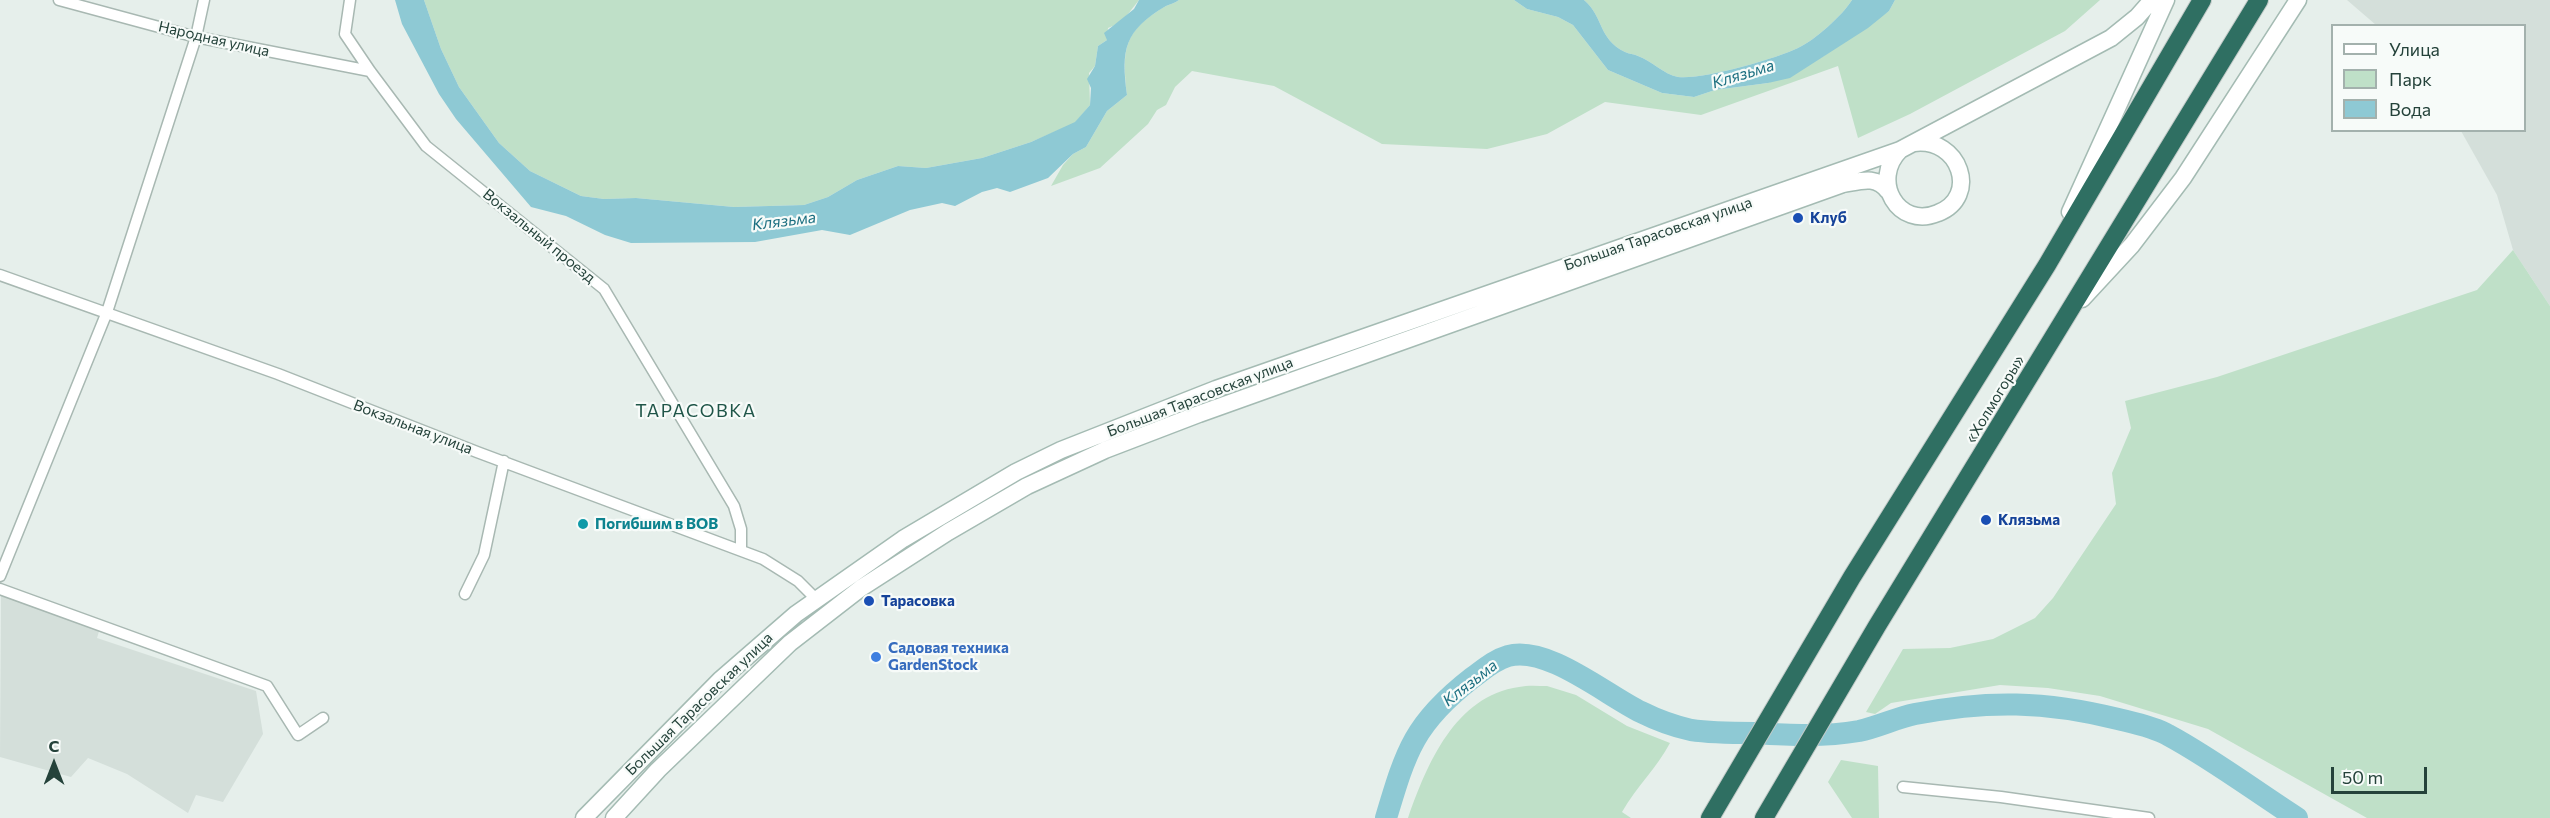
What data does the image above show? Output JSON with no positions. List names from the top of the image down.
{
  "streets": {
    "highway": ["«Холмогоры»"],
    "street": [
      "Народная улица",
      "Большая Тарасовская улица",
      "Вокзальный проезд",
      "Вокзальная улица"
    ]
  },
  "crossings": [
    ["Народная улица", "Вокзальный проезд"],
    ["Большая Тарасовская улица", "Вокзальная улица"],
    ["Вокзальный проезд", "Вокзальная улица"]
  ],
  "districts": ["ТАРАСОВКА"],
  "water": ["Клязьма"],
  "places": [
    "Клуб",
    "Клязьма",
    "Погибшим в ВОВ",
    "Тарасовка",
    "Садовая техника GardenStock"
  ],
  "legend": ["Улица", "Парк", "Вода"],
  "scale_bar": "50 m",
  "north": "top"
}
